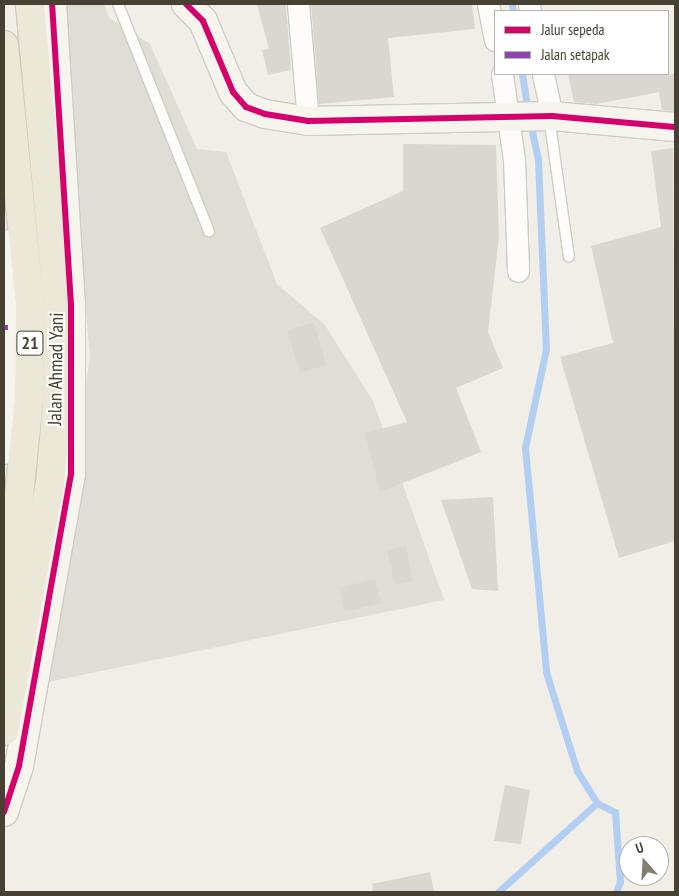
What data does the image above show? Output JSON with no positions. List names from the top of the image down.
{
  "streets": {
    "highway": ["21", "Jalan Ahmad Yani"]
  },
  "legend": ["Jalur sepeda", "Jalan setapak"],
  "north": "top"
}
